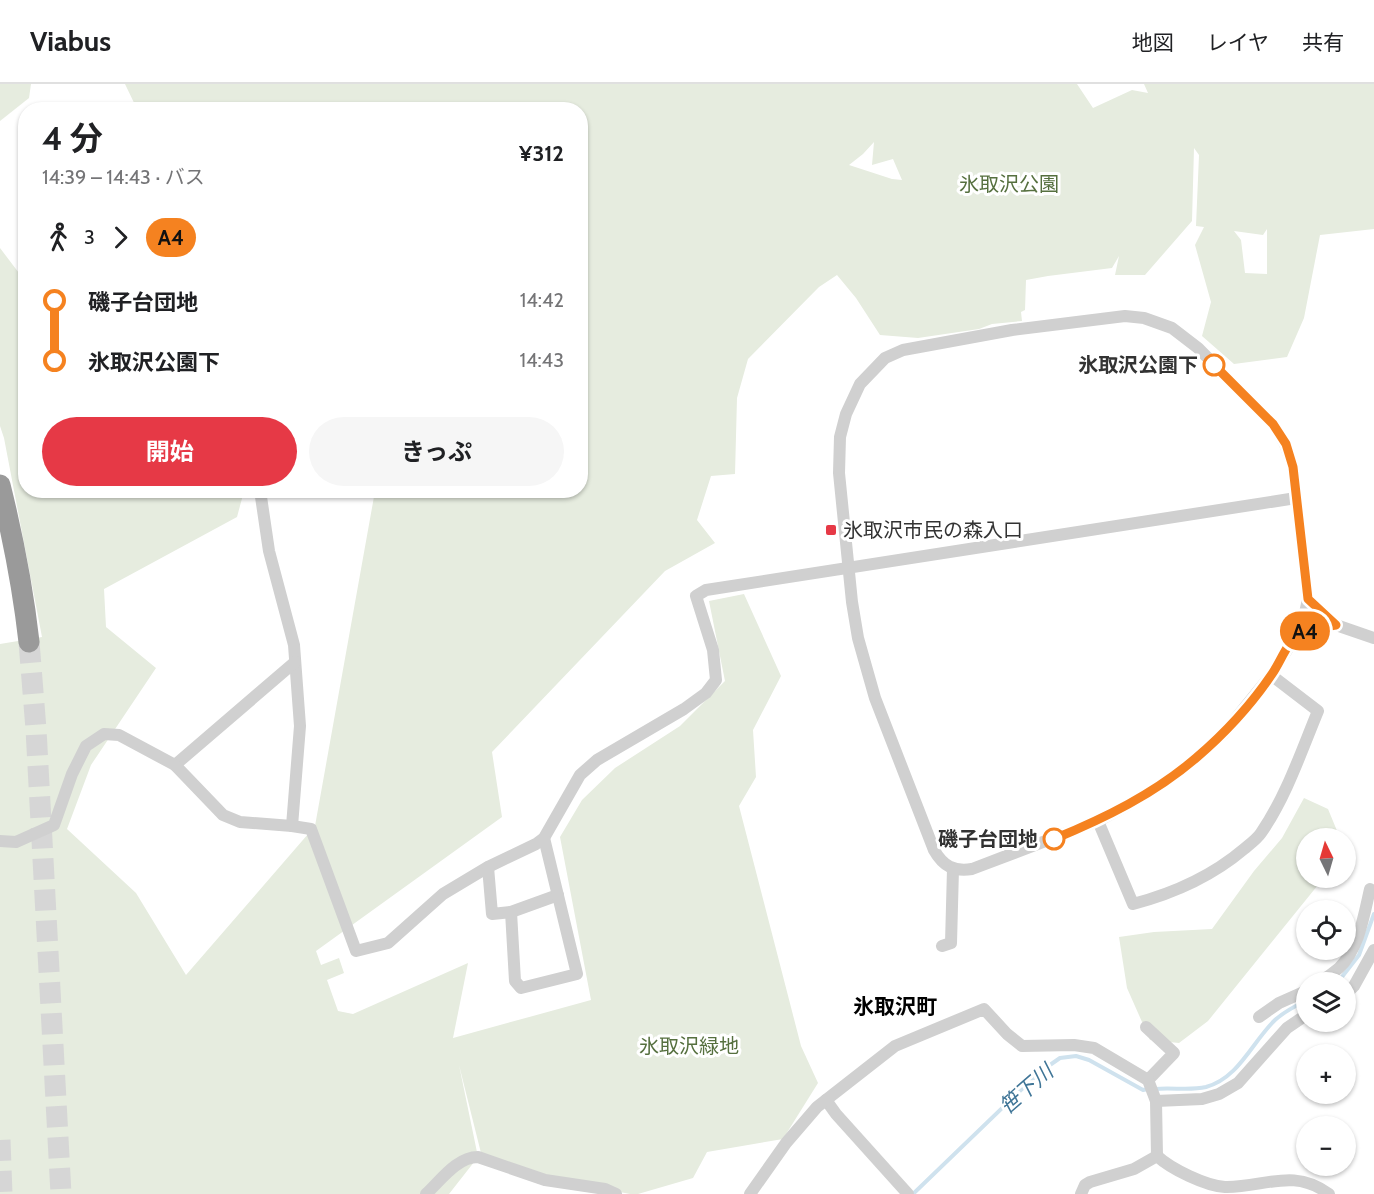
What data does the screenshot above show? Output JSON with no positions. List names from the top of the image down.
{
  "districts": ["氷取沢町"],
  "water": ["笹下川"],
  "parks": ["氷取沢公園", "氷取沢緑地"],
  "places": {
    "other": ["氷取沢公園下", "磯子台団地"],
    "transit": ["氷取沢市民の森入口"]
  },
  "lines": ["bus line A4"],
  "north": "top",
  "page": {
    "header": "Viabus",
    "nav": ["地図", "レイヤ", "共有"],
    "on_map": "A4",
    "heading": ["4 分", "14:39 – 14:43 · バス", "¥312"],
    "legs": ["3", "A4"],
    "list": [
      {
        "name": "磯子台団地",
        "value": "14:42"
      },
      {
        "name": "氷取沢公園下",
        "value": "14:43"
      }
    ],
    "buttons": ["開始", "きっぷ"],
    "map_buttons": ["+", "−"]
  }
}
